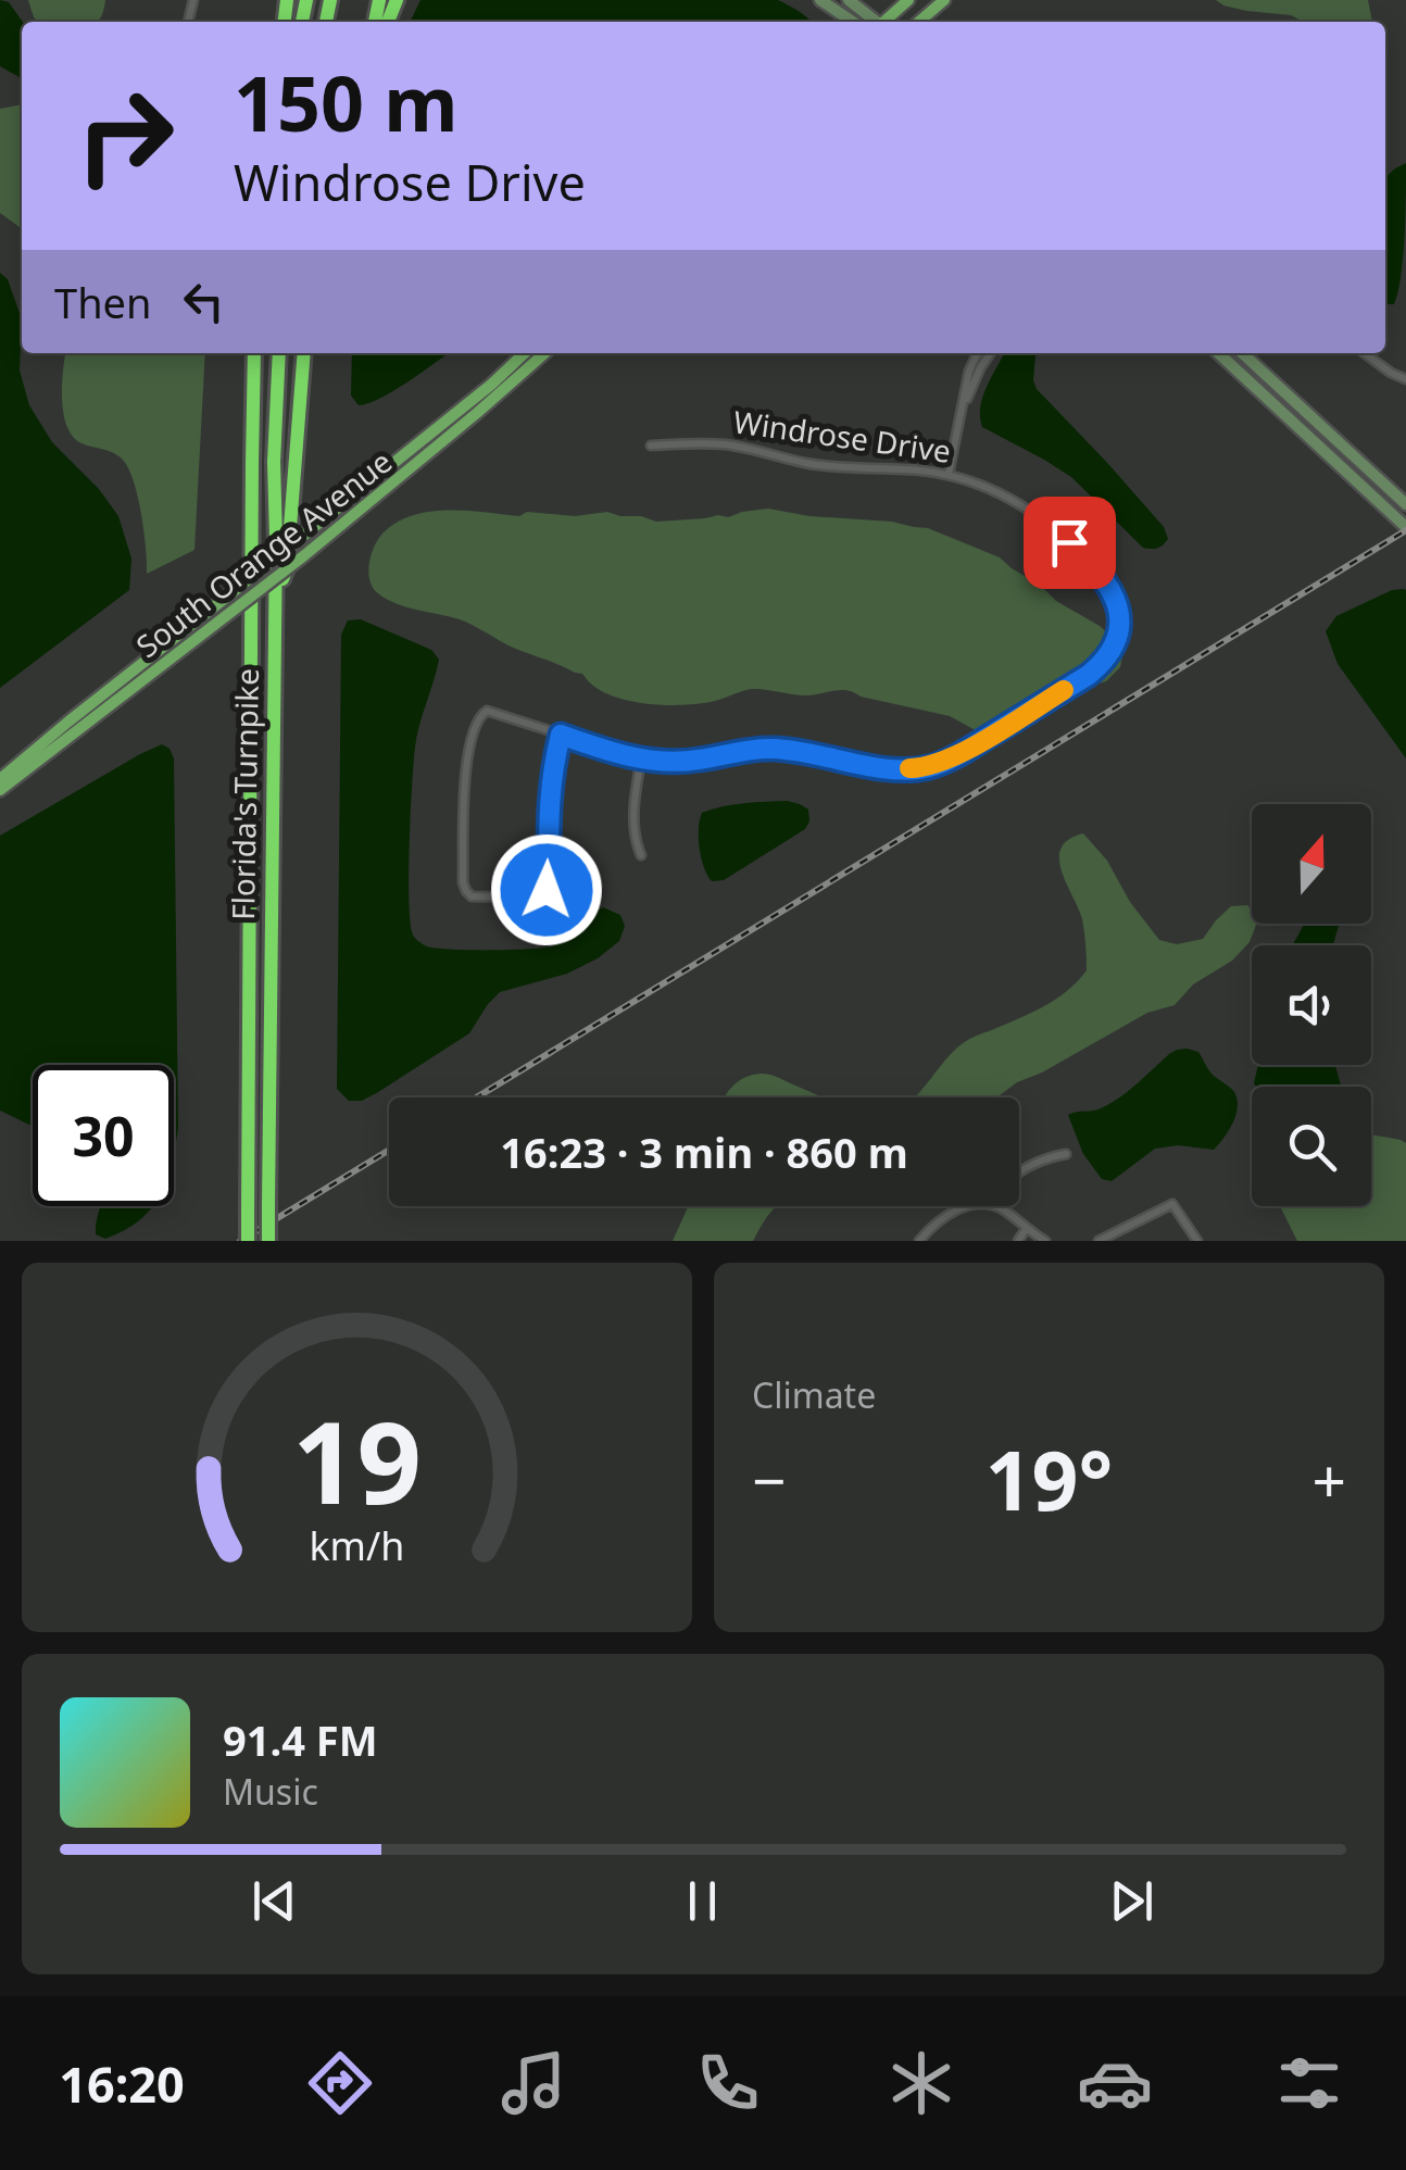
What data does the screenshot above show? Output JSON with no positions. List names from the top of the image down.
{
  "streets": {
    "highway": ["Florida's Turnpike"],
    "main road": ["South Orange Avenue"],
    "street": ["Windrose Drive"]
  },
  "north": "top",
  "page": {
    "turn": ["150 m", "Windrose Drive"],
    "then": "Then",
    "limit": "30",
    "trip": "16:23 · 3 min · 860 m",
    "tile": "Climate",
    "heat": ["−", "19°", "+"],
    "song": ["91.4 FM", "Music"],
    "tabs": "16:20",
    "gauge": ["19", "km/h"]
  }
}
